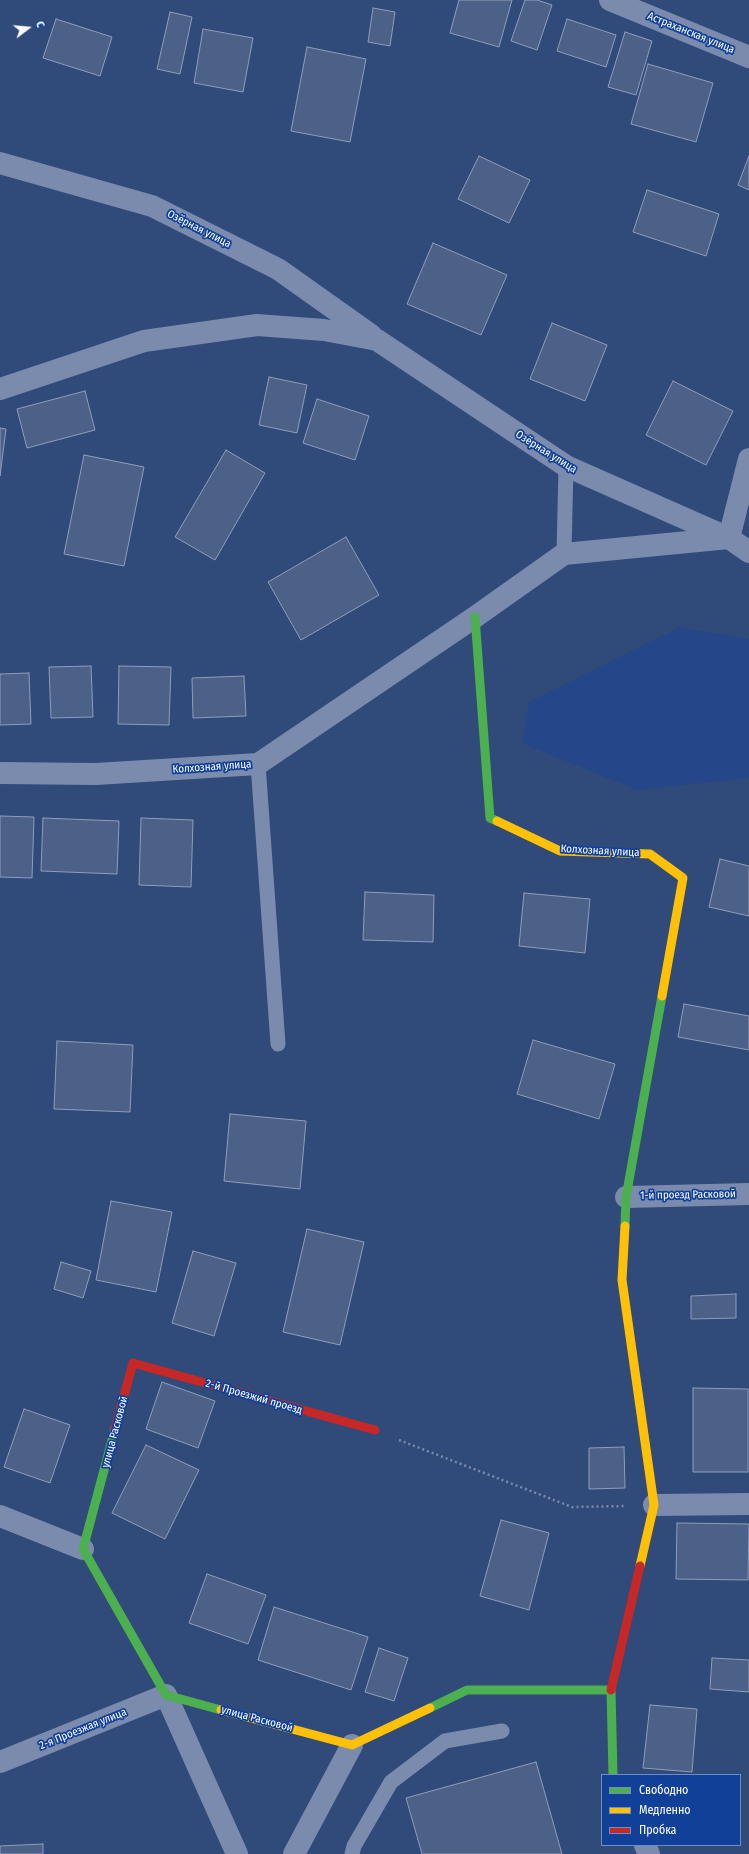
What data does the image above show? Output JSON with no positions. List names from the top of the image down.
{
  "streets": {
    "street": [
      "Астраханская улица",
      "Озёрная улица",
      "Колхозная улица",
      "1-й проезд Расковой",
      "2-й Проезжий проезд",
      "улица Расковой",
      "2-я Проезжая улица"
    ]
  },
  "crossings": [
    ["Озёрная улица", "Колхозная улица"],
    ["Колхозная улица", "1-й проезд Расковой"],
    ["2-й Проезжий проезд", "улица Расковой"],
    ["улица Расковой", "2-я Проезжая улица"]
  ],
  "legend": ["Свободно", "Медленно", "Пробка"],
  "north": "right"
}
